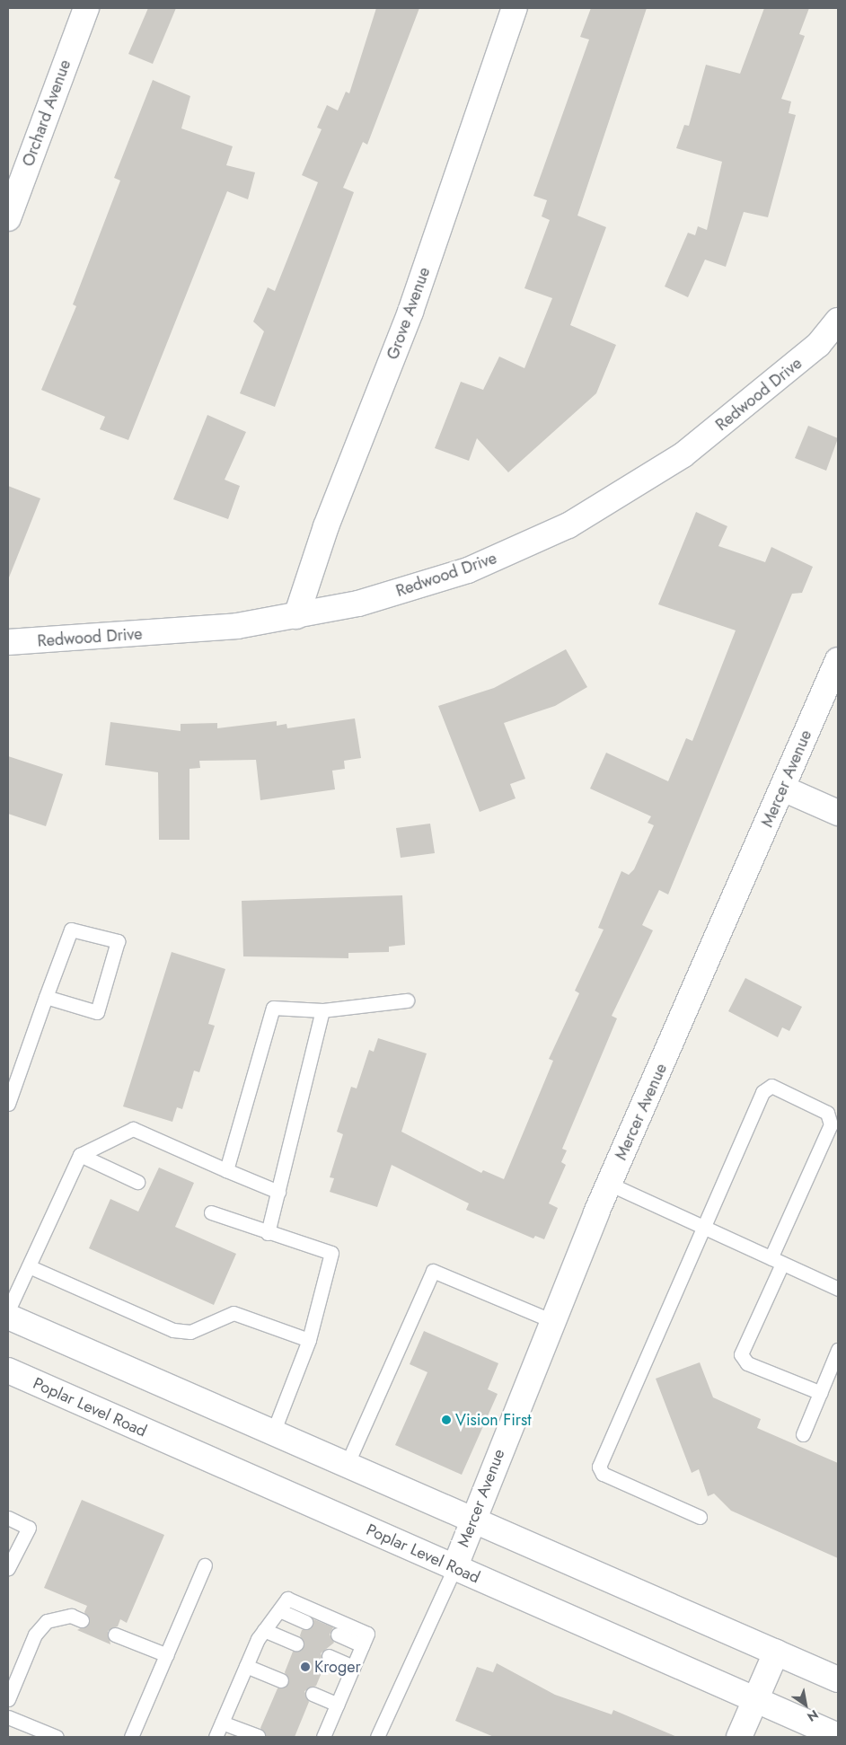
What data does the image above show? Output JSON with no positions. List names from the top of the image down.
{
  "streets": {
    "street": [
      "Orchard Avenue",
      "Grove Avenue",
      "Redwood Drive",
      "Mercer Avenue",
      "Poplar Level Road"
    ]
  },
  "crossings": [
    ["Grove Avenue", "Redwood Drive"],
    ["Mercer Avenue", "Poplar Level Road"]
  ],
  "places": ["Vision First", "Kroger"],
  "north": "bottom right"
}
